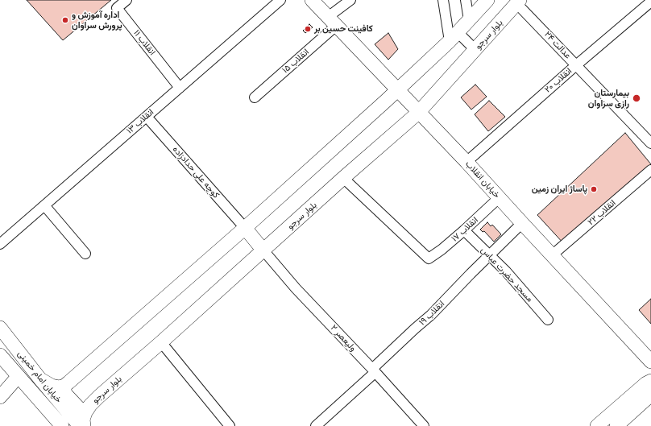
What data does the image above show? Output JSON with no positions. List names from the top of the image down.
{
  "streets": {
    "street": [
      "بلوار سرجو",
      "انقلاب ۱۱",
      "عدالت ۲۴",
      "انقلاب ۱۵",
      "انقلاب ۲۰",
      "انقلاب ۱۳",
      "کوچه علی حدادزاده",
      "خیابان انقلاب",
      "انقلاب ۲۲",
      "انقلاب ۱۷",
      "مسجد حضرت عباس",
      "انقلاب ۱۹",
      "ولیعصر ۲",
      "خیابان امام خمینی"
    ]
  },
  "crossings": [
    ["بلوار سرجو", "عدالت ۲۴"],
    ["بلوار سرجو", "خیابان انقلاب"],
    ["بلوار سرجو", "انقلاب ۱۷"],
    ["بلوار سرجو", "ولیعصر ۲"],
    ["انقلاب ۱۱", "انقلاب ۱۳"],
    ["عدالت ۲۴", "انقلاب ۲۰"],
    ["انقلاب ۱۵", "خیابان انقلاب"],
    ["انقلاب ۲۰", "خیابان انقلاب"],
    ["انقلاب ۱۳", "کوچه علی حدادزاده"],
    ["خیابان انقلاب", "انقلاب ۲۲"],
    ["خیابان انقلاب", "انقلاب ۱۷"],
    ["خیابان انقلاب", "انقلاب ۱۹"],
    ["انقلاب ۱۷", "مسجد حضرت عباس"],
    ["مسجد حضرت عباس", "انقلاب ۱۹"],
    ["انقلاب ۱۹", "ولیعصر ۲"]
  ],
  "places": [
    "اداره آموزش و پرورش سراوان",
    "کافینت حسین بر",
    "بیمارستان رازی سراوان",
    "پاساژ ایران زمین"
  ]
}
